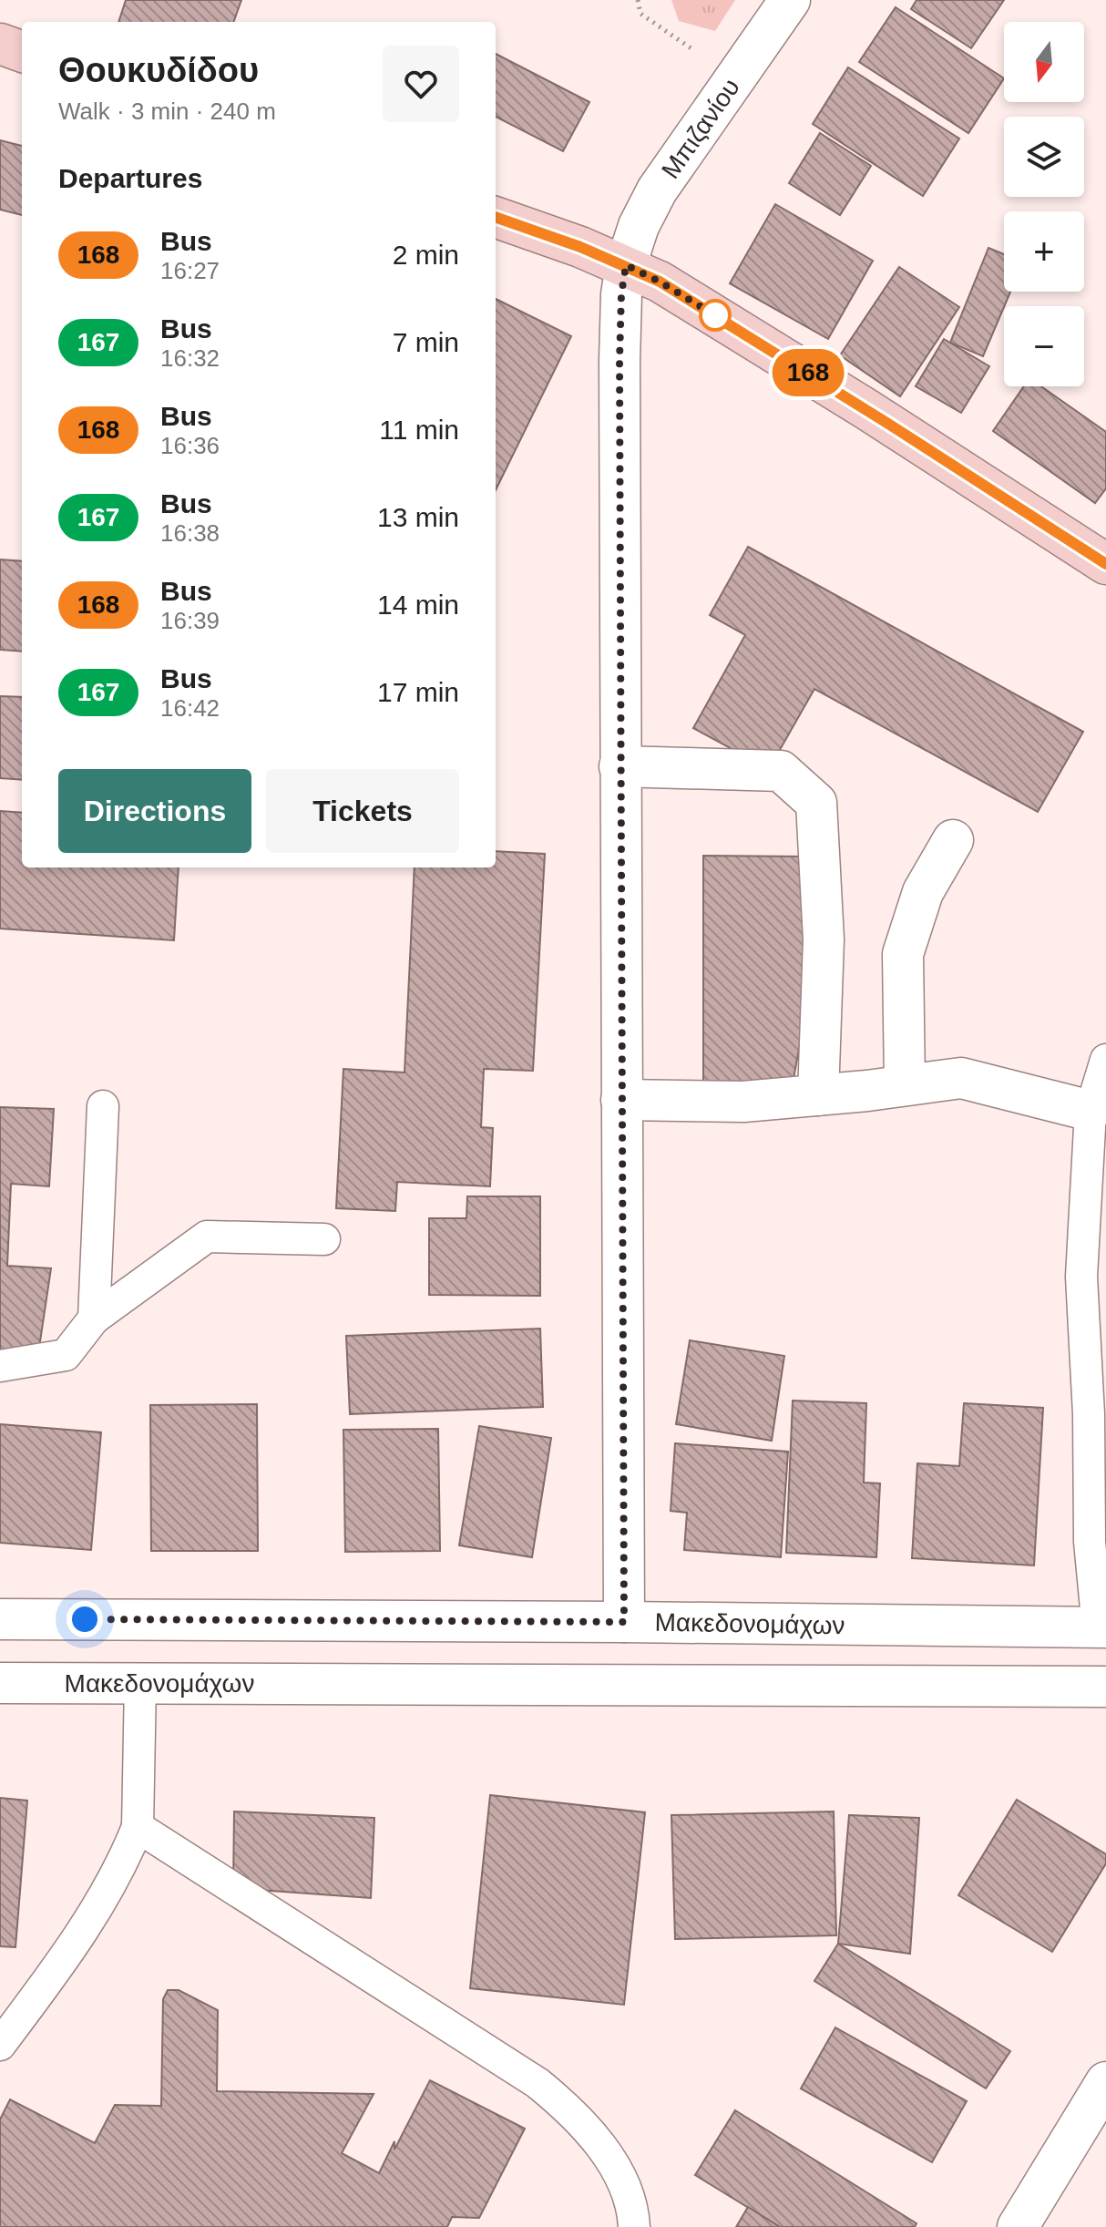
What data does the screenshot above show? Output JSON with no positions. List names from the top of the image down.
{
  "streets": {
    "street": ["Μπιζανίου", "Μακεδονομάχων"]
  },
  "crossings": [
    ["Μπιζανίου", "Μακεδονομάχων"]
  ],
  "lines": ["bus line 168"],
  "north": "bottom",
  "page": {
    "on_map": "168",
    "map_buttons": ["+", "−"],
    "heading": [
      ["Θουκυδίδου", "Walk · 3 min · 240 m"],
      "Departures"
    ],
    "list": [
      {
        "mark": "168",
        "name": "Bus",
        "note": "16:27",
        "value": "2 min"
      },
      {
        "mark": "167",
        "name": "Bus",
        "note": "16:32",
        "value": "7 min"
      },
      {
        "mark": "168",
        "name": "Bus",
        "note": "16:36",
        "value": "11 min"
      },
      {
        "mark": "167",
        "name": "Bus",
        "note": "16:38",
        "value": "13 min"
      },
      {
        "mark": "168",
        "name": "Bus",
        "note": "16:39",
        "value": "14 min"
      },
      {
        "mark": "167",
        "name": "Bus",
        "note": "16:42",
        "value": "17 min"
      }
    ],
    "buttons": ["Directions", "Tickets"]
  }
}
